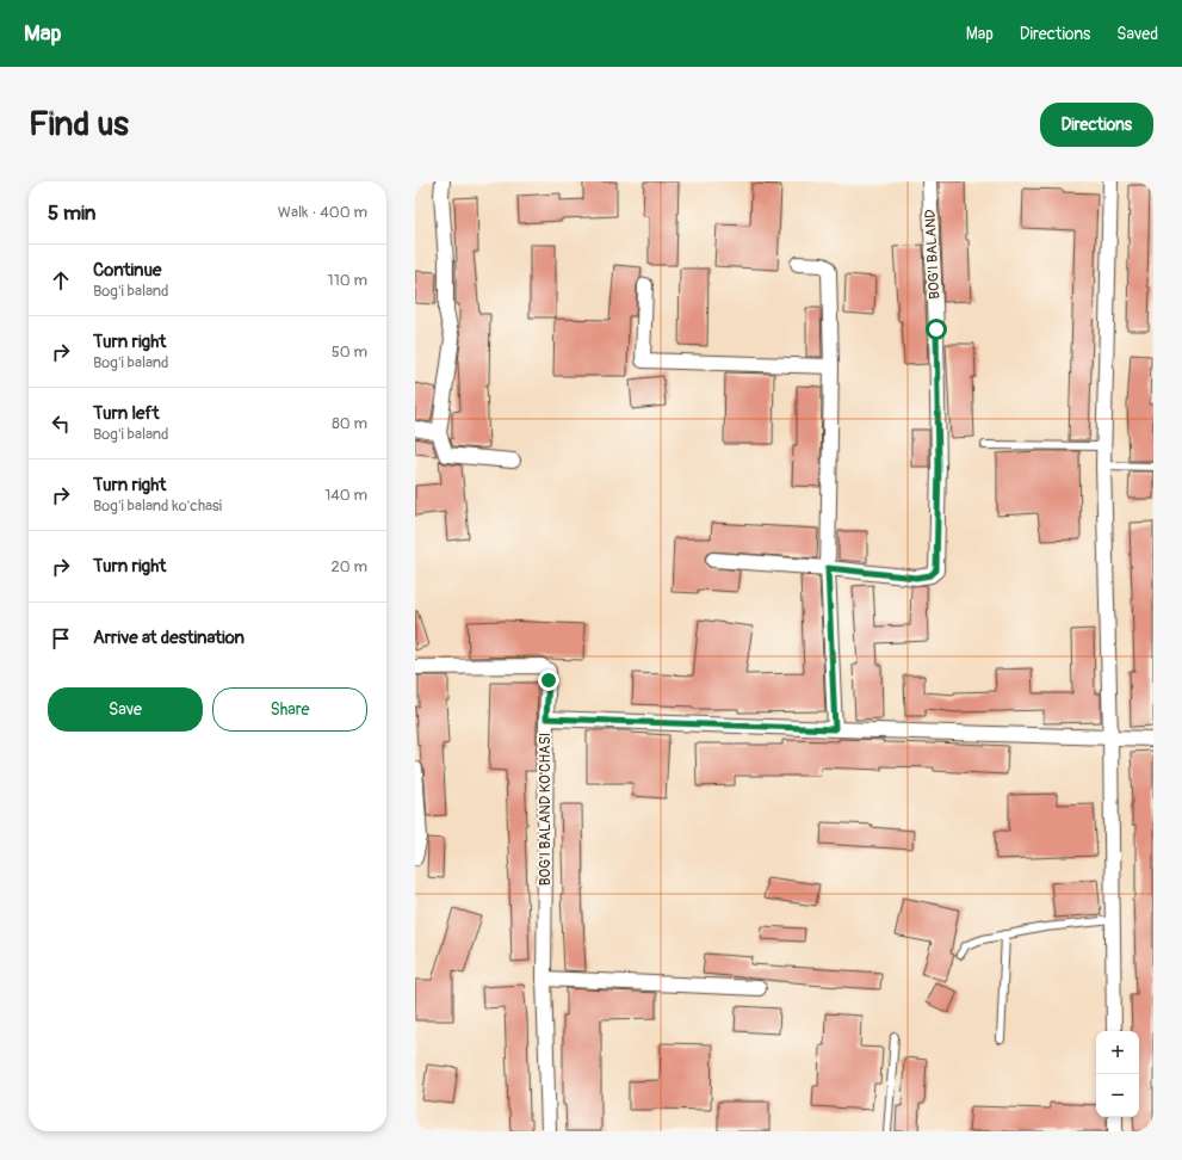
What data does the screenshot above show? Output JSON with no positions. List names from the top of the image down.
{
  "streets": {
    "street": ["BOG'I BALAND", "BOG'I BALAND KO'CHASI"]
  },
  "page": {
    "header": "Map",
    "nav": ["Map", "Directions", "Saved"],
    "buttons": [
      "Directions",
      ["Save", "Share"]
    ],
    "title": "Find us",
    "heading": ["5 min", "Walk · 400 m"],
    "list": [
      ["Continue", "Bog'i baland", "110 m"],
      ["Turn right", "Bog'i baland", "50 m"],
      ["Turn left", "Bog'i baland", "80 m"],
      ["Turn right", "Bog'i baland ko'chasi", "140 m"],
      ["Turn right", "20 m"],
      "Arrive at destination"
    ],
    "map_buttons": ["+", "−"]
  }
}
